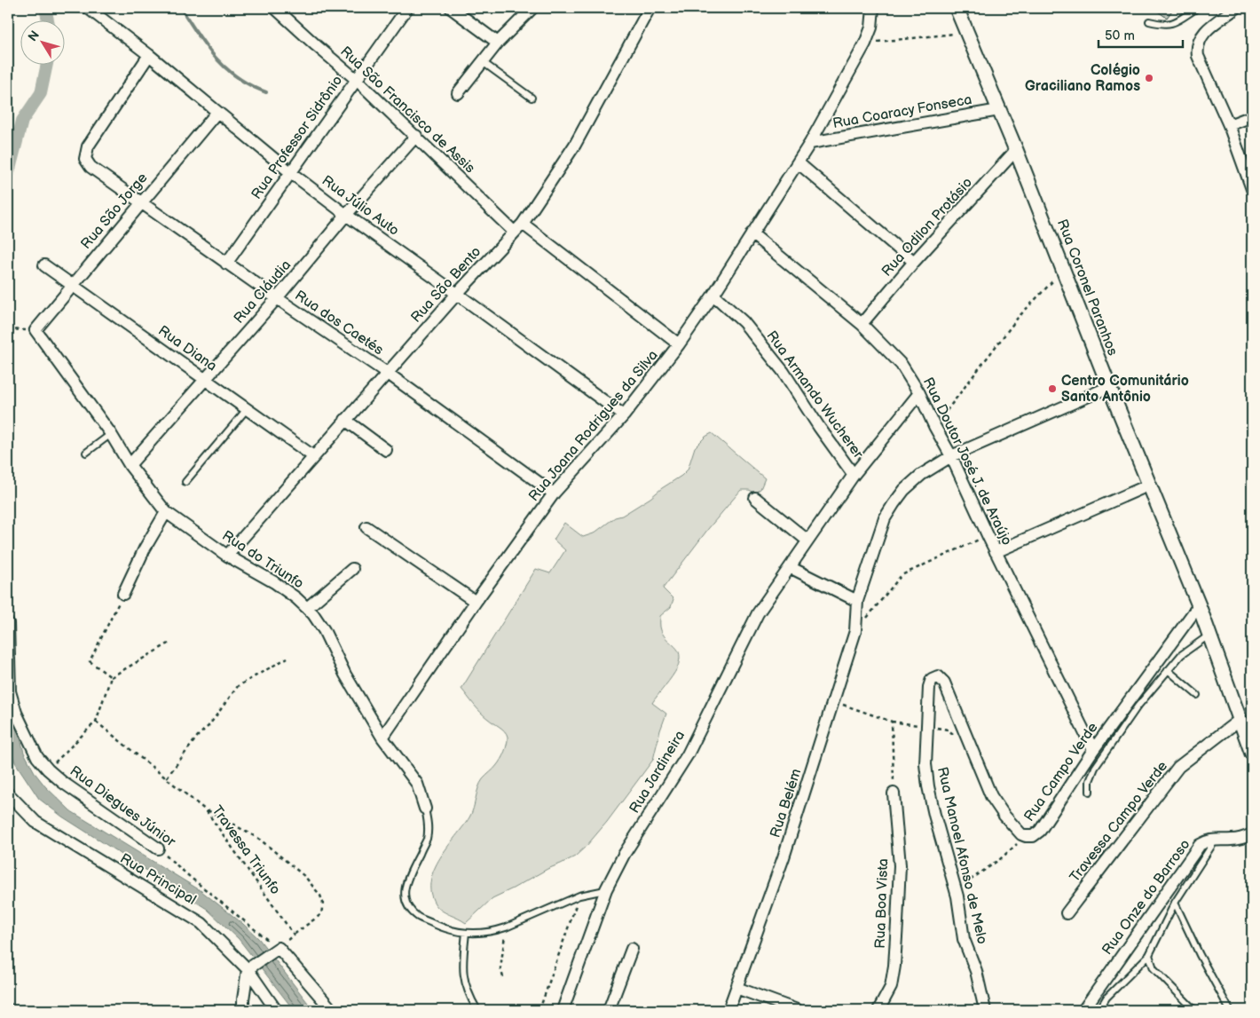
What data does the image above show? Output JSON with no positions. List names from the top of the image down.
{
  "streets": {
    "street": [
      "Rua São Francisco de Assis",
      "Rua Coaracy Fonseca",
      "Rua Professor Sidrônio",
      "Rua Júlio Auto",
      "Rua São Jorge",
      "Rua Odilon Protásio",
      "Rua São Bento",
      "Rua Coronel Paranhos",
      "Rua Cláudia",
      "Rua dos Caetés",
      "Rua Diana",
      "Rua Armando Wucherer",
      "Rua Joana Rodrigues da Silva",
      "Rua Doutor José J. de Araújo",
      "Rua do Triunfo",
      "Rua Jardineira",
      "Rua Campo Verde",
      "Rua Belém",
      "Rua Diegues Júnior",
      "Travessa Campo Verde",
      "Rua Manoel Afonso de Melo",
      "Rua Principal",
      "Rua Onze do Barroso",
      "Rua Boa Vista"
    ],
    "path": ["Travessa Triunfo"]
  },
  "crossings": [
    ["Rua São Francisco de Assis", "Rua Professor Sidrônio"],
    ["Rua São Francisco de Assis", "Rua São Bento"],
    ["Rua São Francisco de Assis", "Rua Cláudia"],
    ["Rua São Francisco de Assis", "Rua Joana Rodrigues da Silva"],
    ["Rua Coaracy Fonseca", "Rua Coronel Paranhos"],
    ["Rua Coaracy Fonseca", "Rua Joana Rodrigues da Silva"],
    ["Rua Professor Sidrônio", "Rua Júlio Auto"],
    ["Rua Professor Sidrônio", "Rua dos Caetés"],
    ["Rua Júlio Auto", "Rua São Jorge"],
    ["Rua Júlio Auto", "Rua São Bento"],
    ["Rua Júlio Auto", "Rua Cláudia"],
    ["Rua Júlio Auto", "Rua dos Caetés"],
    ["Rua Júlio Auto", "Rua Joana Rodrigues da Silva"],
    ["Rua São Jorge", "Rua dos Caetés"],
    ["Rua São Jorge", "Rua Diana"],
    ["Rua São Jorge", "Rua do Triunfo"],
    ["Rua Odilon Protásio", "Rua Coronel Paranhos"],
    ["Rua Odilon Protásio", "Rua Doutor José J. de Araújo"],
    ["Rua São Bento", "Rua dos Caetés"],
    ["Rua São Bento", "Rua Diana"],
    ["Rua São Bento", "Rua do Triunfo"],
    ["Rua Coronel Paranhos", "Rua Campo Verde"],
    ["Rua Coronel Paranhos", "Rua Belém"],
    ["Rua Coronel Paranhos", "Travessa Campo Verde"],
    ["Rua Cláudia", "Rua dos Caetés"],
    ["Rua Cláudia", "Rua Diana"],
    ["Rua Cláudia", "Rua do Triunfo"],
    ["Rua dos Caetés", "Rua Joana Rodrigues da Silva"],
    ["Rua Armando Wucherer", "Rua Joana Rodrigues da Silva"],
    ["Rua Armando Wucherer", "Rua Jardineira"],
    ["Rua Joana Rodrigues da Silva", "Rua Doutor José J. de Araújo"],
    ["Rua Joana Rodrigues da Silva", "Rua do Triunfo"],
    ["Rua Doutor José J. de Araújo", "Rua Jardineira"],
    ["Rua Doutor José J. de Araújo", "Rua Campo Verde"],
    ["Rua Doutor José J. de Araújo", "Rua Belém"],
    ["Rua Campo Verde", "Rua Manoel Afonso de Melo"]
  ],
  "places": ["Colégio Graciliano Ramos", "Centro Comunitário Santo Antônio"],
  "scale_bar": "50 m",
  "north": "top left"
}
